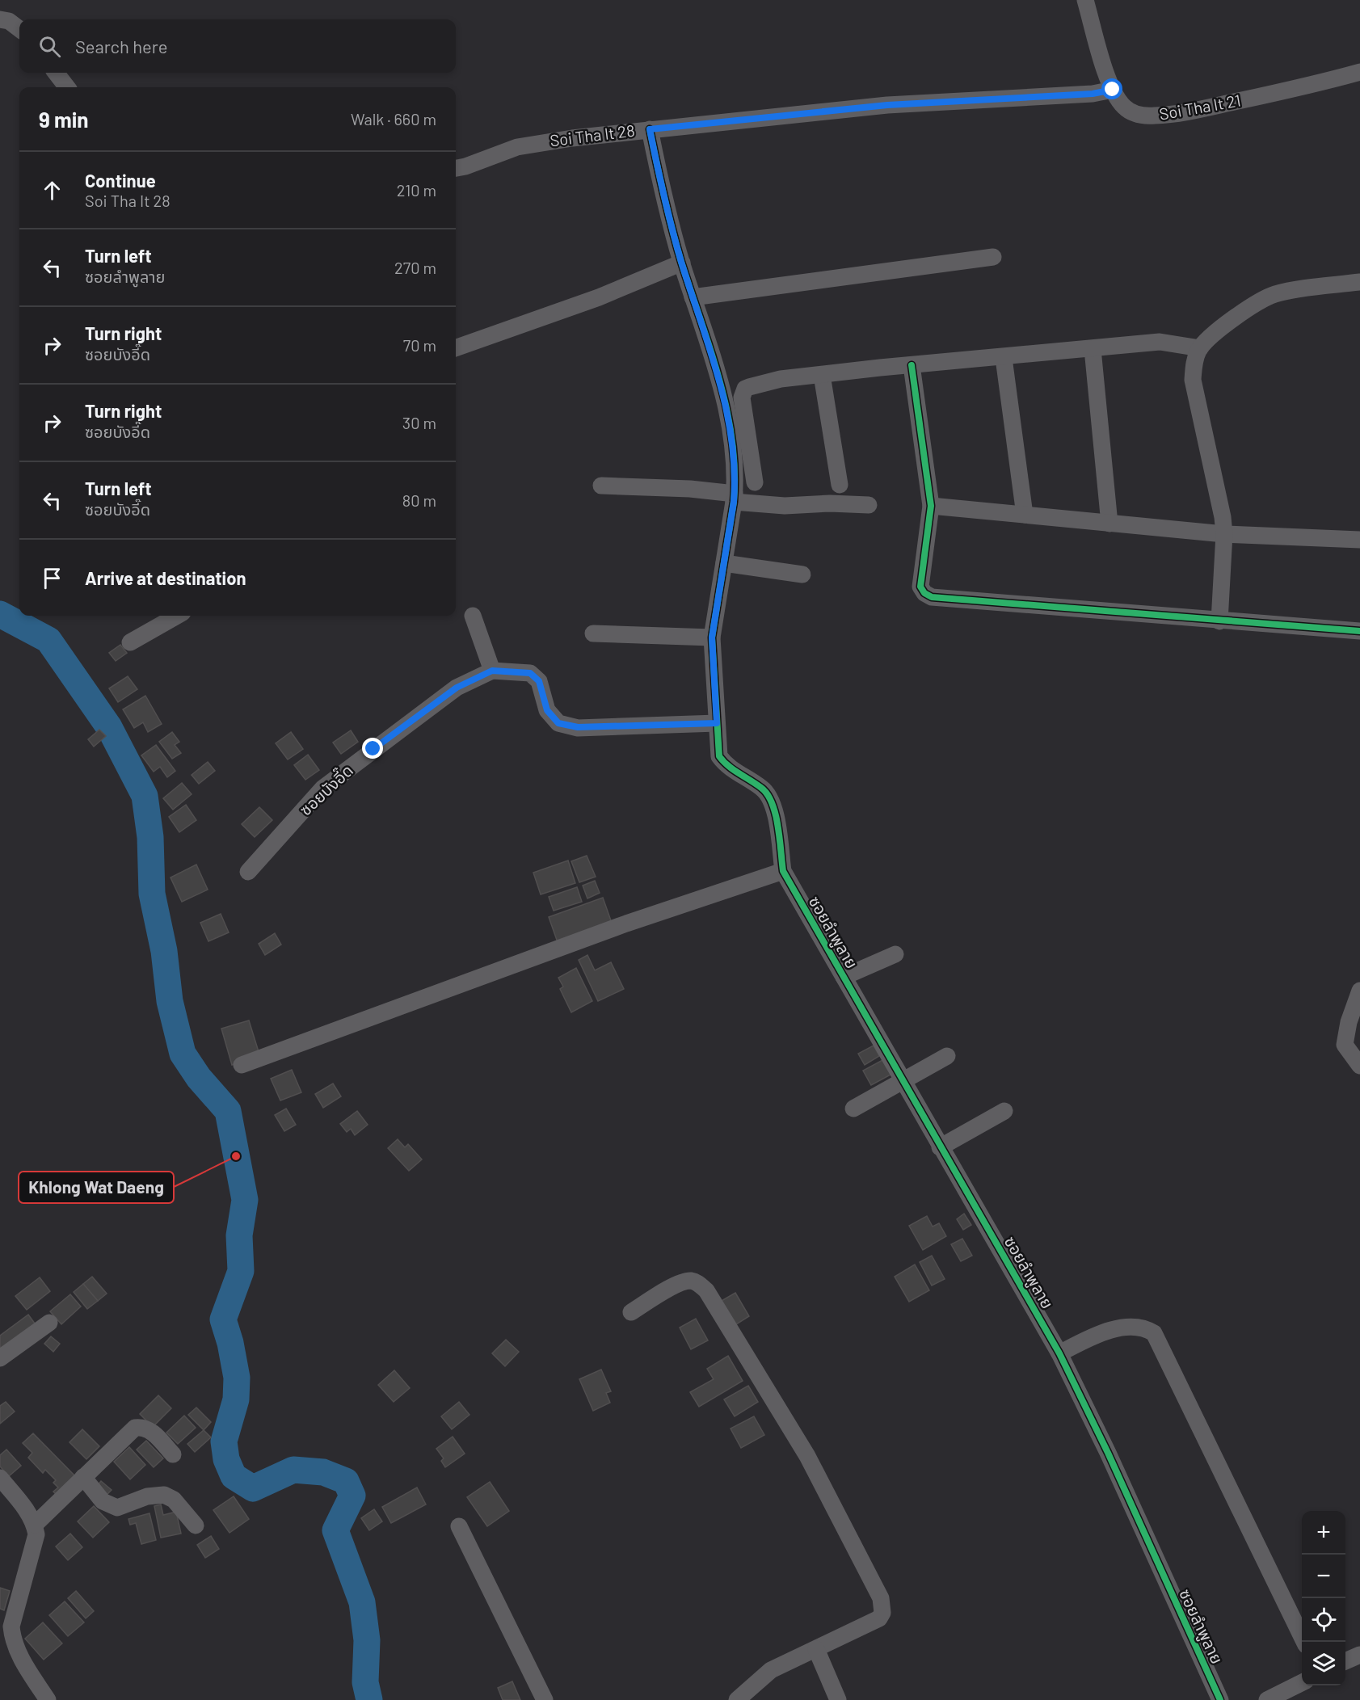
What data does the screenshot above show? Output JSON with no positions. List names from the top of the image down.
{
  "streets": {
    "street": [
      "Soi Tha It 21",
      "Soi Tha It 28",
      "ซอยบังอี๊ด",
      "ซอยลำพูลาย"
    ]
  },
  "crossings": [
    ["Soi Tha It 21", "Soi Tha It 28"],
    ["Soi Tha It 28", "ซอยลำพูลาย"],
    ["ซอยบังอี๊ด", "ซอยลำพูลาย"]
  ],
  "places": ["Khlong Wat Daeng"],
  "page": {
    "search": "Search here",
    "heading": ["9 min", "Walk · 660 m"],
    "list": [
      ["Continue", "Soi Tha It 28", "210 m"],
      ["Turn left", "ซอยลำพูลาย", "270 m"],
      ["Turn right", "ซอยบังอี๊ด", "70 m"],
      ["Turn right", "ซอยบังอี๊ด", "30 m"],
      ["Turn left", "ซอยบังอี๊ด", "80 m"],
      "Arrive at destination"
    ],
    "map_buttons": ["+", "−"]
  }
}
